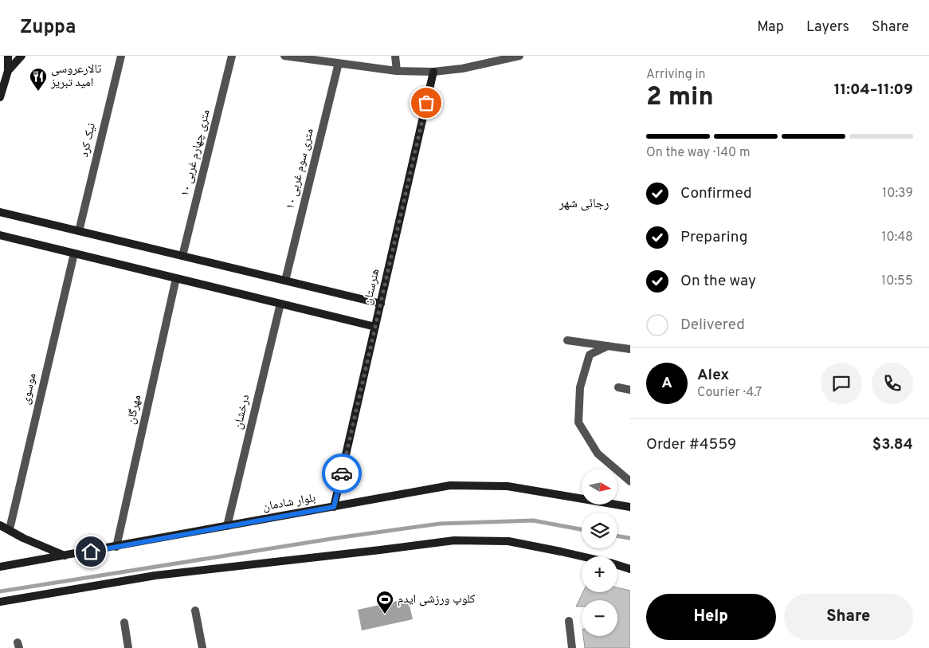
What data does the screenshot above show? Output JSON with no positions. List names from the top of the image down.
{
  "streets": {
    "main road": ["هنرستان", "بلوار شادمان"],
    "street": [
      "نیک کرد",
      "۱۰ متری چهارم غربی",
      "۱۰ متری سوم غربی",
      "موسوی",
      "مهرگان",
      "درخشان"
    ]
  },
  "crossings": [
    ["هنرستان", "بلوار شادمان"],
    ["مهرگان", "بلوار شادمان"],
    ["درخشان", "بلوار شادمان"]
  ],
  "districts": ["رجائی شهر"],
  "places": {
    "restaurant": ["تالارعروسی امید تبریز"],
    "sports": ["کلوپ ورزشی ایدم"]
  },
  "north": "right",
  "page": {
    "header": "Zuppa",
    "nav": ["Map", "Layers", "Share"],
    "heading": ["2 min", "Arriving in", "11:04–11:09"],
    "panel": [
      "Alex",
      "Courier · 4.7",
      "Order #4559",
      "$3.84"
    ],
    "bar": "On the way · 140 m",
    "list": [
      ["Confirmed", "10:39"],
      ["Preparing", "10:48"],
      ["On the way", "10:55"],
      "Delivered"
    ],
    "round": "A",
    "map_buttons": ["+", "−"],
    "buttons": ["Help", "Share"]
  }
}
